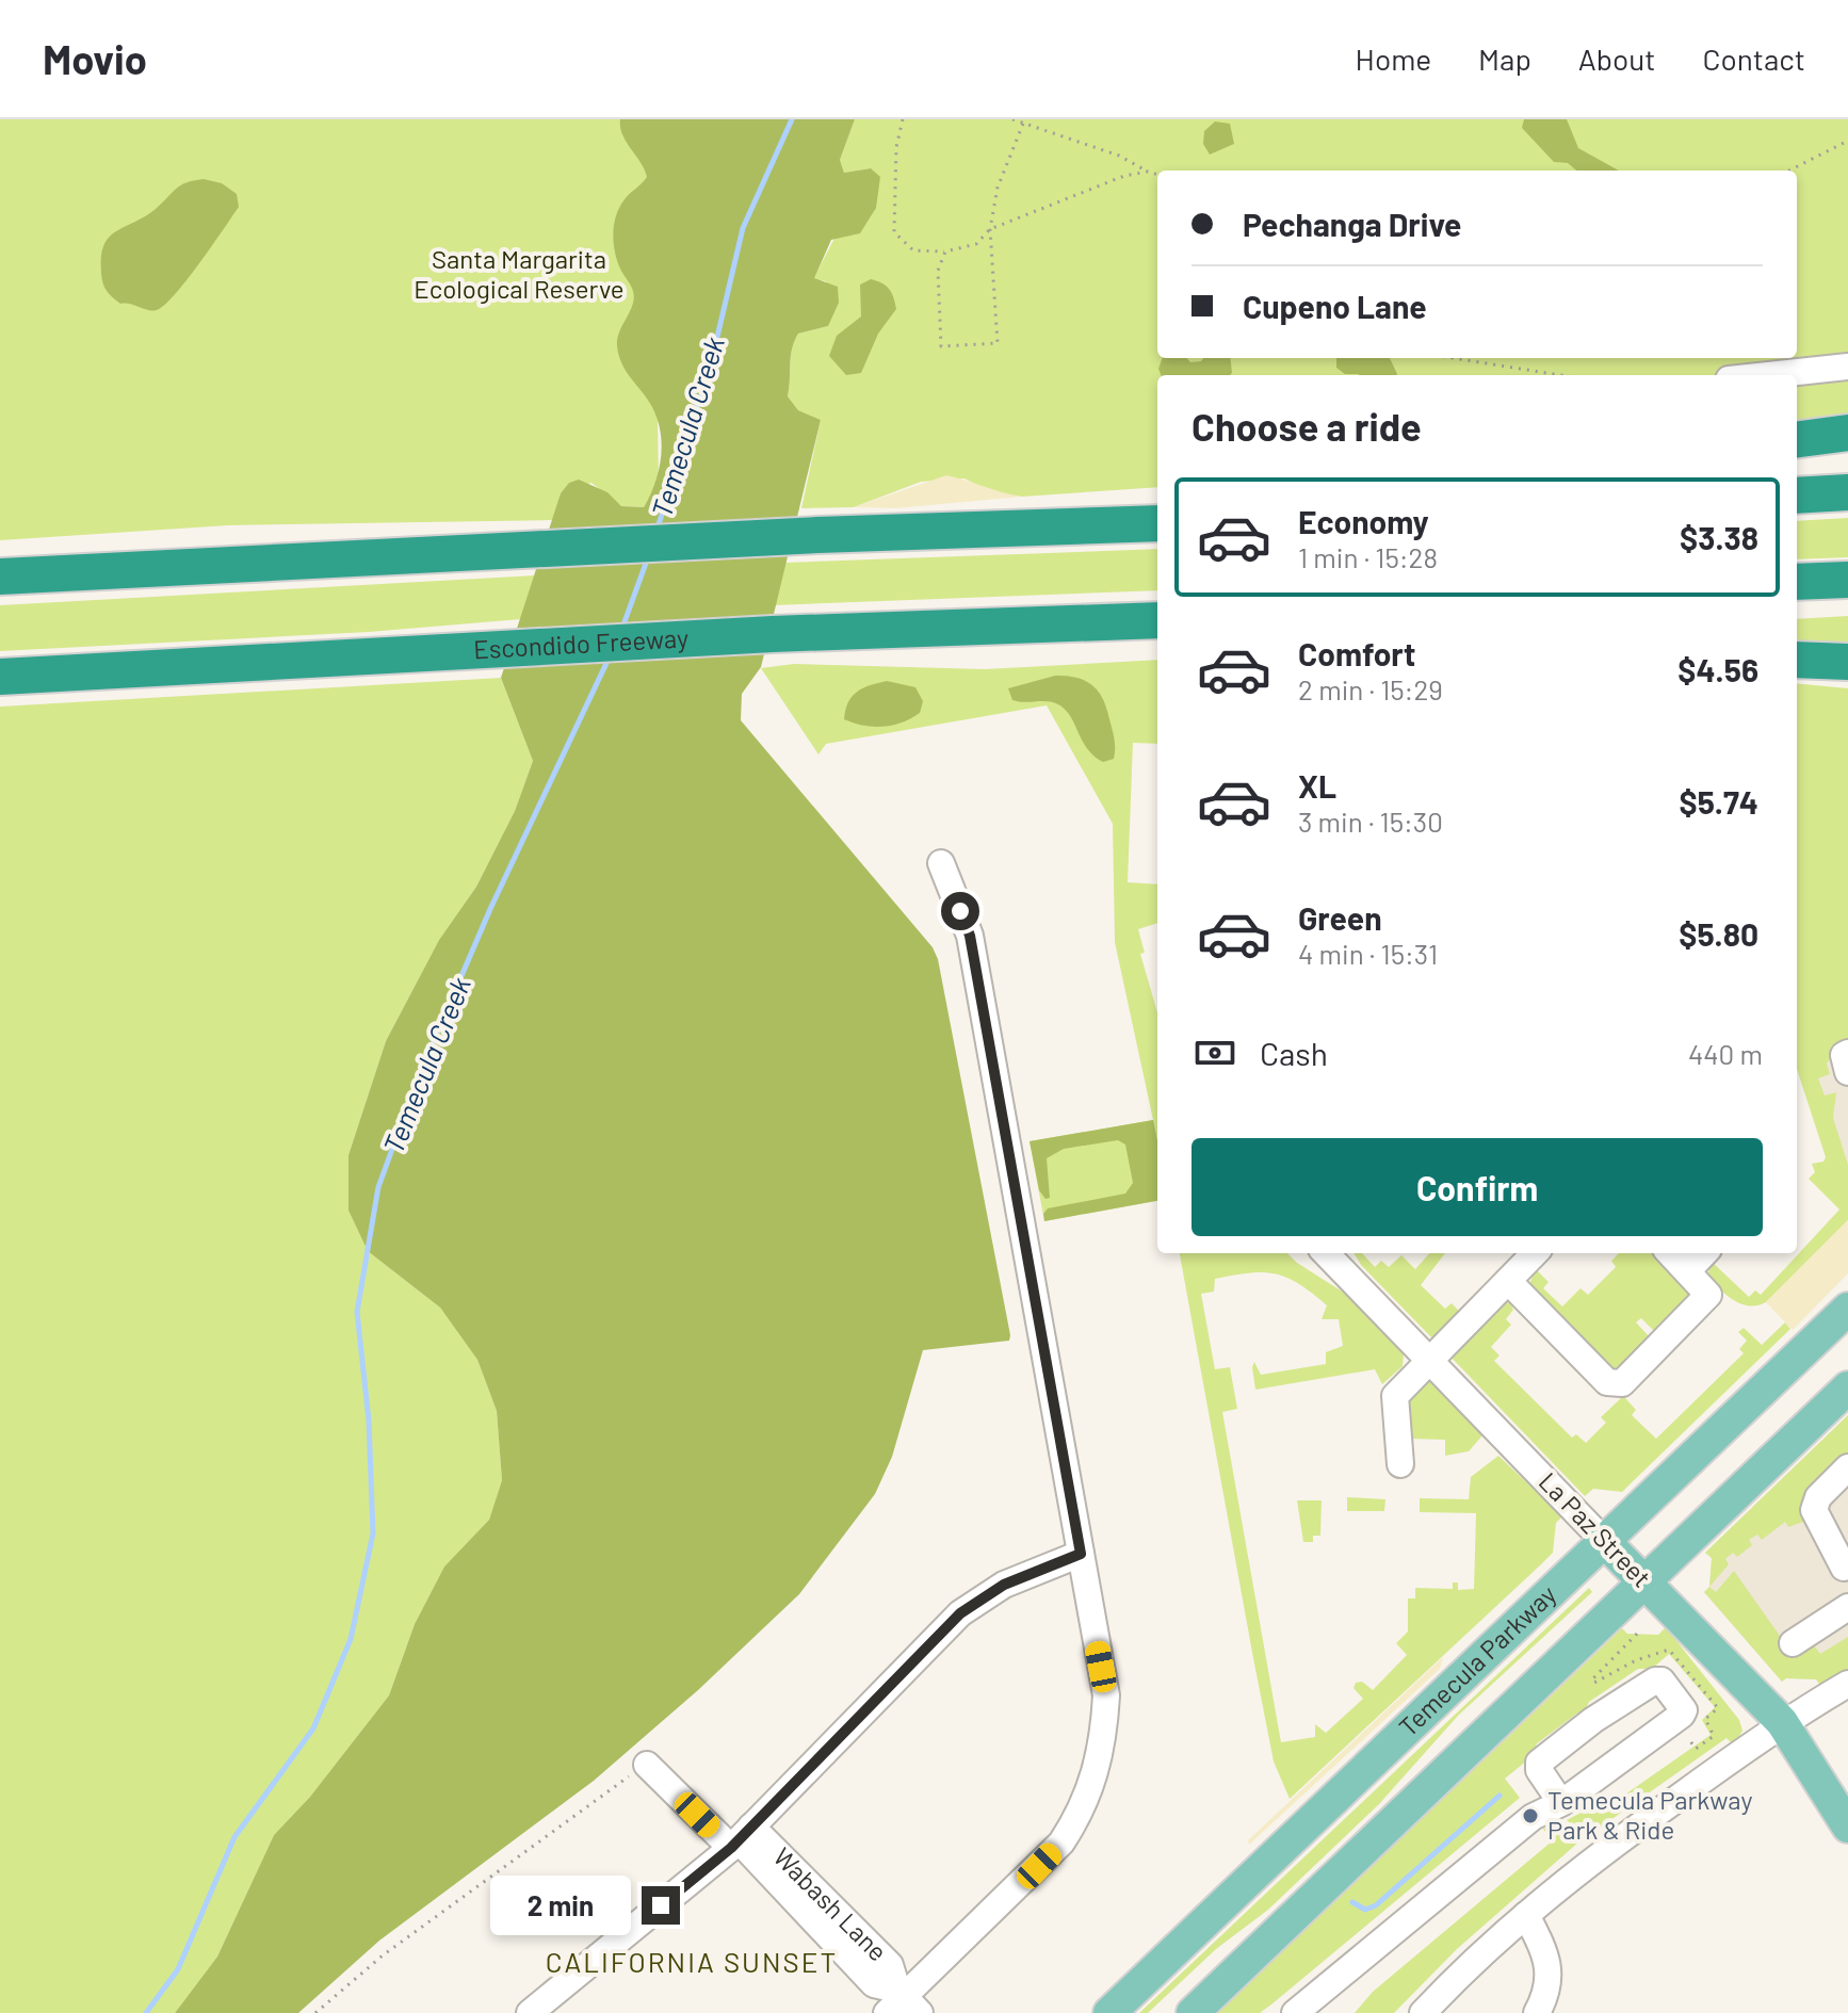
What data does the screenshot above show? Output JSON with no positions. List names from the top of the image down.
{
  "streets": {
    "highway": ["Escondido Freeway"],
    "main road": ["La Paz Street", "Temecula Parkway"],
    "street": ["Wabash Lane"]
  },
  "crossings": [
    ["La Paz Street", "Temecula Parkway"]
  ],
  "districts": ["CALIFORNIA SUNSET"],
  "water": ["Temecula Creek"],
  "parks": ["Santa Margarita Ecological Reserve"],
  "places": ["Temecula Parkway Park & Ride"],
  "page": {
    "header": "Movio",
    "nav": [
      "Home",
      "Map",
      "About",
      "Contact"
    ],
    "banner": ["Pechanga Drive", "Cupeno Lane"],
    "heading": "Choose a ride",
    "list": [
      {
        "name": "Economy",
        "note": "1 min · 15:28",
        "value": "$3.38"
      },
      {
        "name": "Comfort",
        "note": "2 min · 15:29",
        "value": "$4.56"
      },
      {
        "name": "XL",
        "note": "3 min · 15:30",
        "value": "$5.74"
      },
      {
        "name": "Green",
        "note": "4 min · 15:31",
        "value": "$5.80"
      }
    ],
    "pay": ["Cash", "440 m"],
    "buttons": "Confirm",
    "bubble": "2 min"
  }
}
